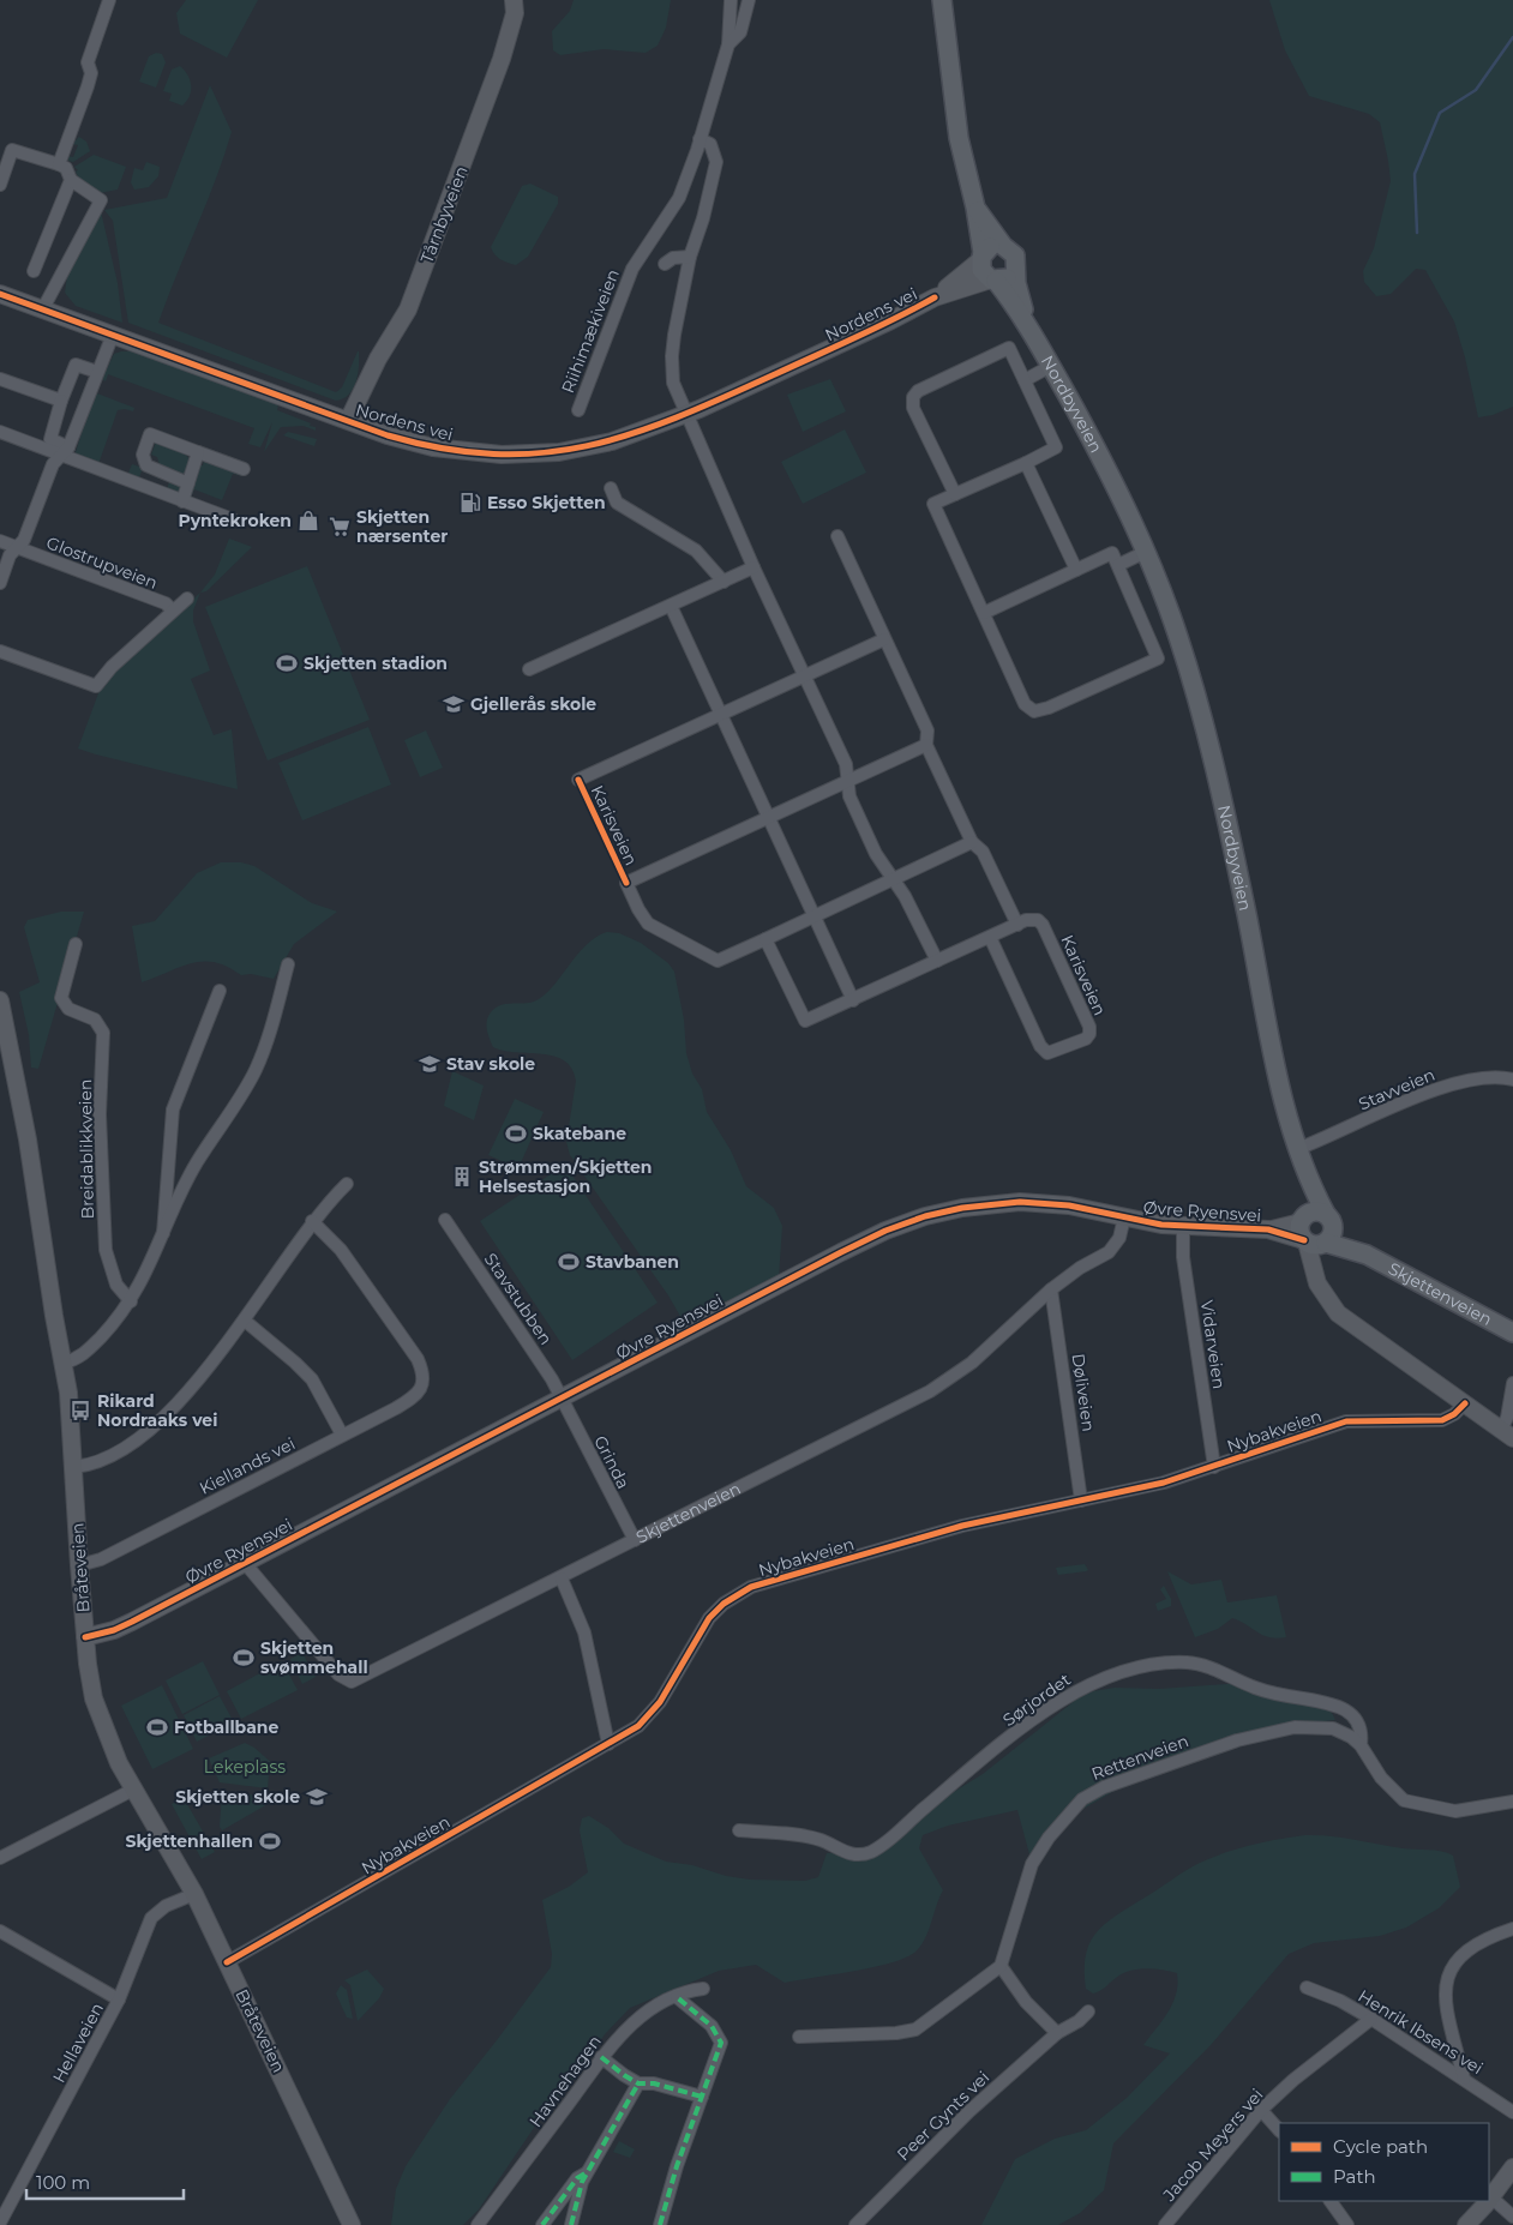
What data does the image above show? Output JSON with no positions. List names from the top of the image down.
{
  "streets": {
    "main road": ["Nordbyveien", "Skjettenveien"],
    "street": [
      "Tårnbyveien",
      "Nordens vei",
      "Riihimækiveien",
      "Glostrupveien",
      "Karisveien",
      "Stavveien",
      "Breidablikkveien",
      "Øvre Ryensvei",
      "Stavstubben",
      "Vidarveien",
      "Døliveien",
      "Nybakveien",
      "Grinda",
      "Kiellands vei",
      "Bråteveien",
      "Sørjordet",
      "Rettenveien",
      "Henrik Ibsens vei",
      "Hellaveien",
      "Havnehagen",
      "Peer Gynts vei",
      "Jacob Meyers vei"
    ]
  },
  "crossings": [
    ["Tårnbyveien", "Nordens vei"],
    ["Nordens vei", "Nordbyveien"],
    ["Nordens vei", "Glostrupveien"],
    ["Nordbyveien", "Stavveien"],
    ["Nordbyveien", "Øvre Ryensvei"],
    ["Nordbyveien", "Skjettenveien"],
    ["Øvre Ryensvei", "Skjettenveien"],
    ["Øvre Ryensvei", "Stavstubben"],
    ["Øvre Ryensvei", "Vidarveien"],
    ["Øvre Ryensvei", "Grinda"],
    ["Øvre Ryensvei", "Bråteveien"],
    ["Skjettenveien", "Døliveien"],
    ["Skjettenveien", "Grinda"],
    ["Stavstubben", "Grinda"],
    ["Vidarveien", "Nybakveien"],
    ["Døliveien", "Nybakveien"],
    ["Nybakveien", "Bråteveien"],
    ["Kiellands vei", "Bråteveien"],
    ["Bråteveien", "Hellaveien"],
    ["Sørjordet", "Rettenveien"],
    ["Henrik Ibsens vei", "Jacob Meyers vei"]
  ],
  "parks": ["Lekeplass"],
  "places": {
    "fuel station": ["Esso Skjetten"],
    "shop": ["Pyntekroken"],
    "supermarket": ["Skjetten nærsenter"],
    "sports": [
      "Skjetten stadion",
      "Skatebane",
      "Stavbanen",
      "Skjetten svømmehall",
      "Fotballbane",
      "Skjettenhallen"
    ],
    "school or university": ["Gjellerås skole", "Stav skole", "Skjetten skole"],
    "building": ["Strømmen/Skjetten Helsestasjon"],
    "bus stop": ["Rikard Nordraaks vei"]
  },
  "legend": ["Cycle path", "Path"],
  "scale_bar": "100 m"
}
